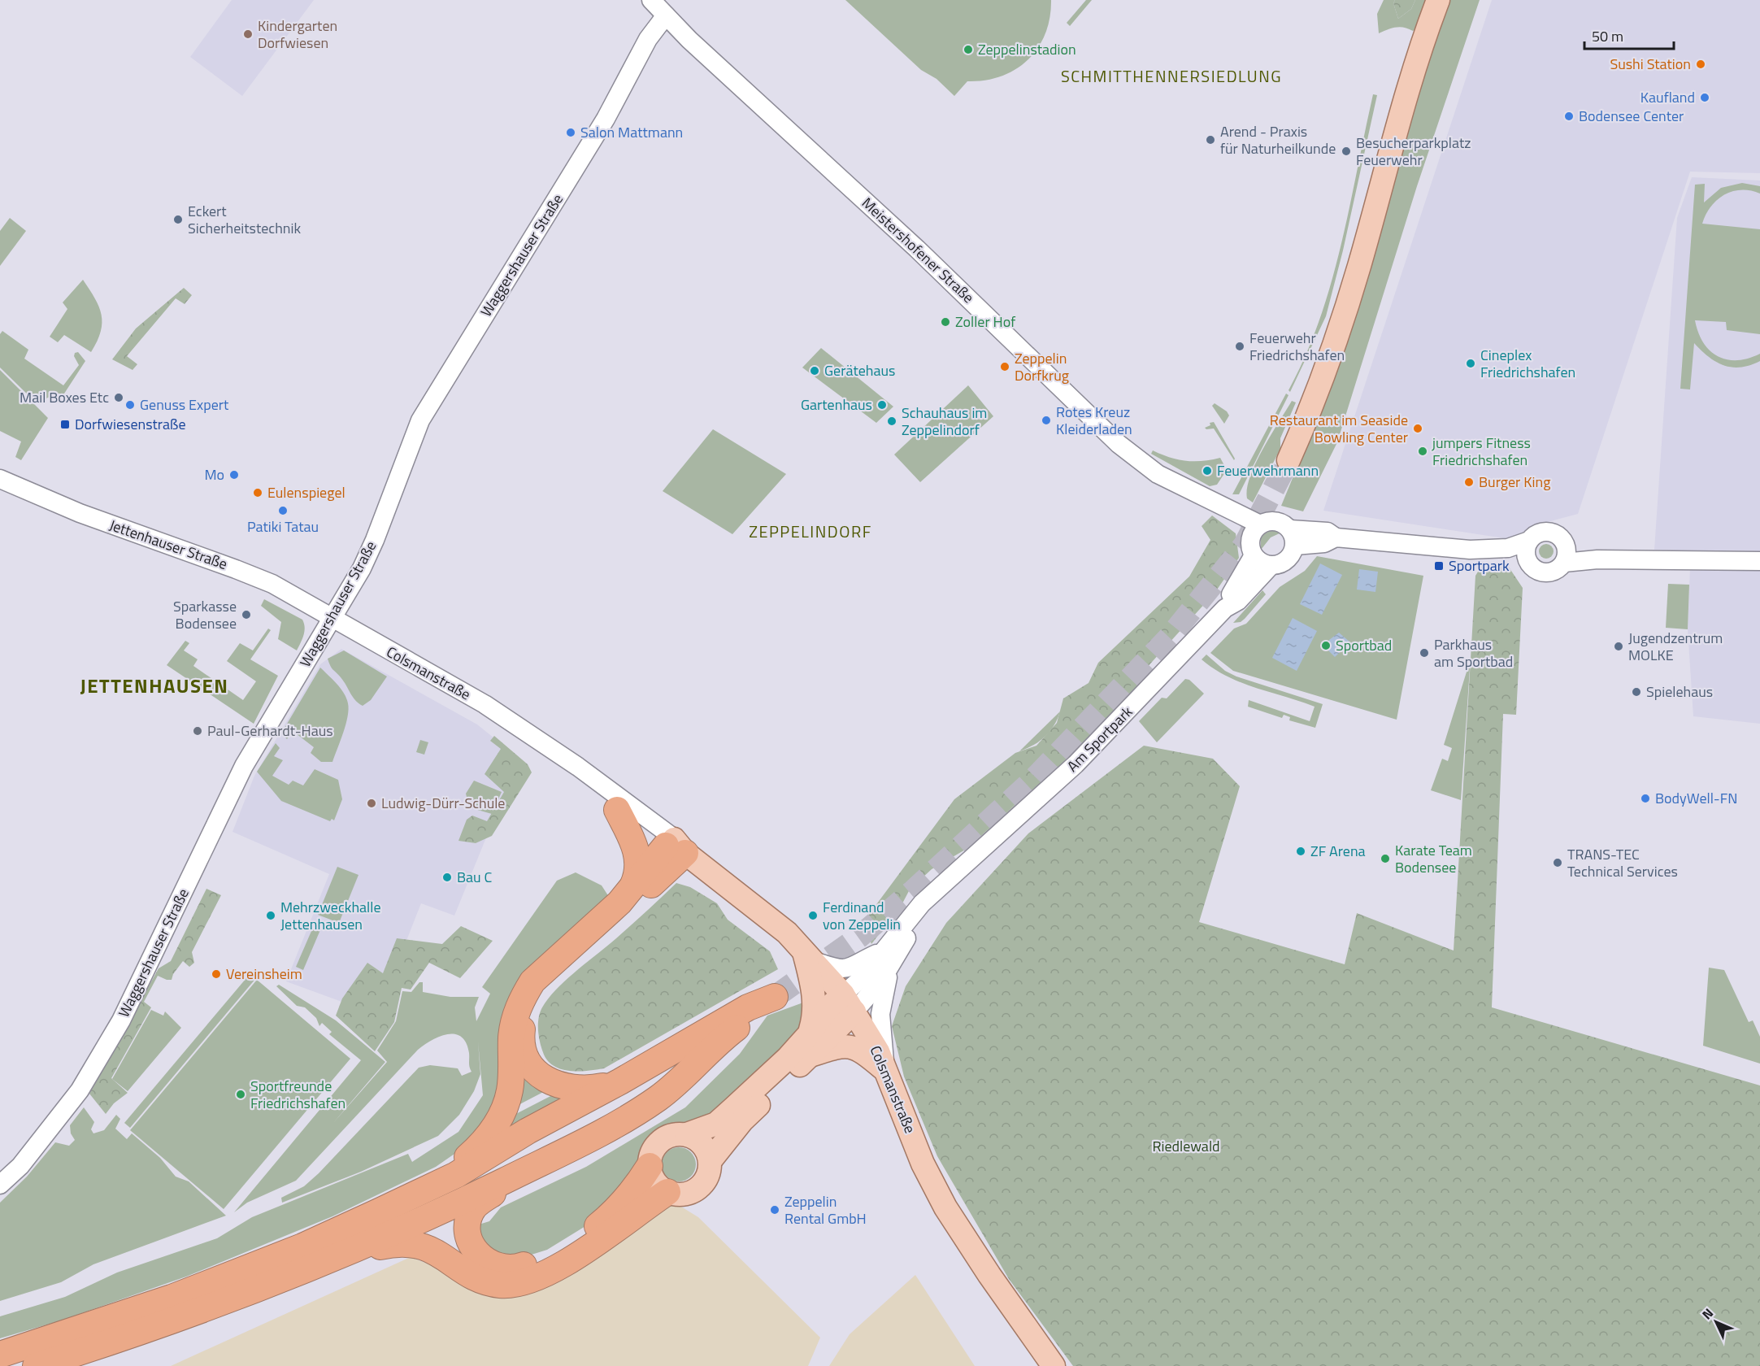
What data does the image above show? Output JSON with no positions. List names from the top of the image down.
{
  "streets": {
    "main road": ["Colsmanstraße"],
    "street": [
      "Meistershofener Straße",
      "Waggershauser Straße",
      "Jettenhauser Straße",
      "Am Sportpark"
    ]
  },
  "crossings": [
    ["Meistershofener Straße", "Waggershauser Straße"],
    ["Meistershofener Straße", "Am Sportpark"],
    ["Waggershauser Straße", "Jettenhauser Straße"],
    ["Waggershauser Straße", "Colsmanstraße"],
    ["Jettenhauser Straße", "Colsmanstraße"],
    ["Colsmanstraße", "Am Sportpark"]
  ],
  "districts": ["SCHMITTHENNERSIEDLUNG", "ZEPPELINDORF", "JETTENHAUSEN"],
  "parks": ["Riedlewald"],
  "places": {
    "other": [
      "Kindergarten Dorfwiesen",
      "Zeppelinstadion",
      "Sushi Station",
      "Kaufland",
      "Bodensee Center",
      "Salon Mattmann",
      "Arend - Praxis für Naturheilkunde",
      "Besucherparkplatz Feuerwehr",
      "Eckert Sicherheitstechnik",
      "Zoller Hof",
      "Feuerwehr Friedrichshafen",
      "Cineplex Friedrichshafen",
      "Zeppelin Dorfkrug",
      "Gerätehaus",
      "Mail Boxes Etc",
      "Genuss Expert",
      "Gartenhaus",
      "Rotes Kreuz Kleiderladen",
      "Schauhaus im Zeppelindorf",
      "Restaurant im Seaside Bowling Center",
      "jumpers Fitness Friedrichshafen",
      "Feuerwehrmann",
      "Mo",
      "Burger King",
      "Eulenspiegel",
      "Patiki Tatau",
      "Sparkasse Bodensee",
      "Sportbad",
      "Jugendzentrum MOLKE",
      "Parkhaus am Sportbad",
      "Spielehaus",
      "Paul-Gerhardt-Haus",
      "BodyWell-FN",
      "Ludwig-Dürr-Schule",
      "ZF Arena",
      "Karate Team Bodensee",
      "TRANS-TEC Technical Services",
      "Bau C",
      "Mehrzweckhalle Jettenhausen",
      "Ferdinand von Zeppelin",
      "Vereinsheim",
      "Sportfreunde Friedrichshafen",
      "Zeppelin Rental GmbH"
    ],
    "transit": ["Dorfwiesenstraße", "Sportpark"]
  },
  "scale_bar": "50 m",
  "north": "top left"
}
